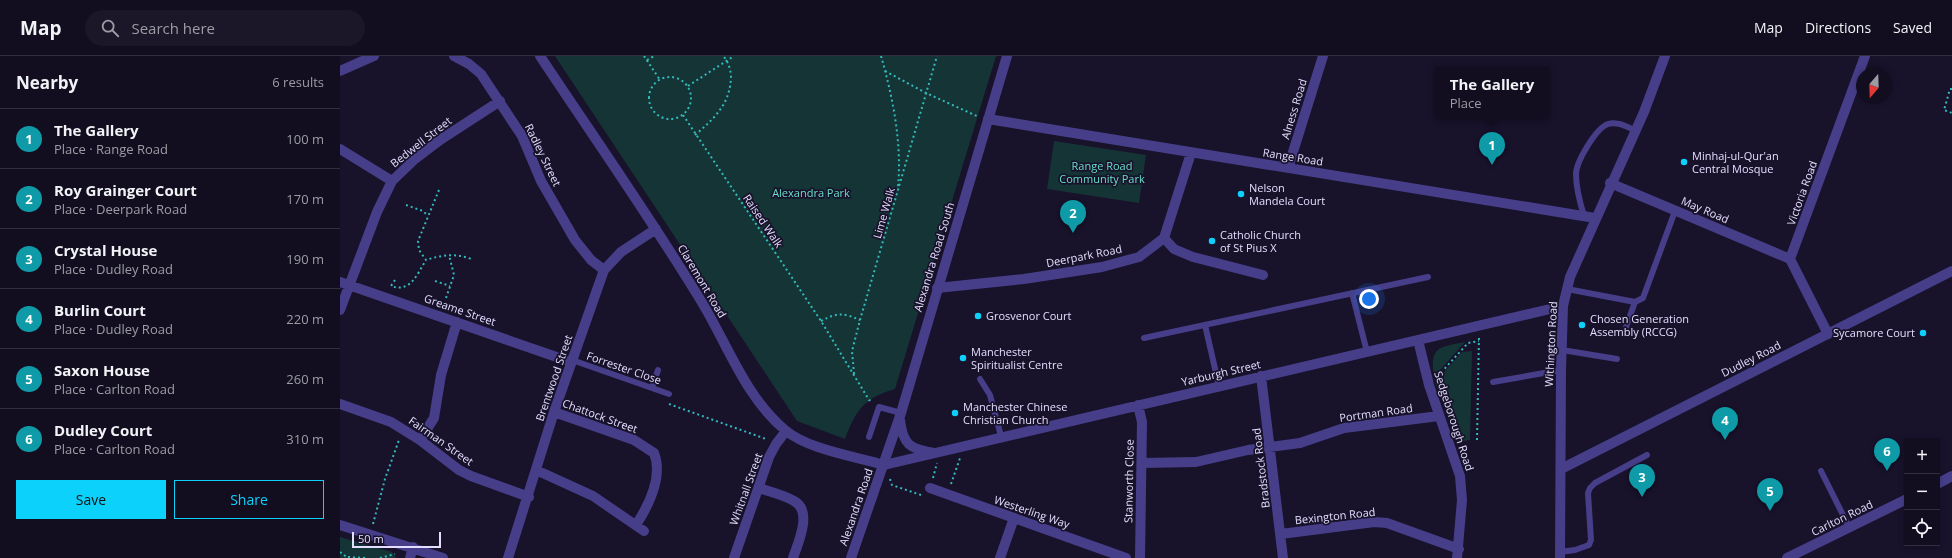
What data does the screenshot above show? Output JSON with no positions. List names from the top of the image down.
{
  "streets": {
    "street": [
      "Alness Road",
      "Bedwell Street",
      "Radley Street",
      "Range Road",
      "Victoria Road",
      "May Road",
      "Deerpark Road",
      "Alexandra Road South",
      "Claremont Road",
      "Greame Street",
      "Withington Road",
      "Dudley Road",
      "Yarburgh Street",
      "Brentwood Street",
      "Portman Road",
      "Chattock Street",
      "Sedgeborough Road",
      "Fairman Street",
      "Bradstock Road",
      "Stanworth Close",
      "Whitnall Street",
      "Alexandra Road",
      "Westerling Way",
      "Bexington Road",
      "Carlton Road"
    ],
    "lane": ["Forrester Close"],
    "path": ["Lime Walk", "Raised Walk"]
  },
  "crossings": [
    ["Alness Road", "Range Road"],
    ["Bedwell Street", "Radley Street"],
    ["Bedwell Street", "Greame Street"],
    ["Radley Street", "Brentwood Street"],
    ["Range Road", "Alexandra Road South"],
    ["Range Road", "Withington Road"],
    ["Victoria Road", "May Road"],
    ["May Road", "Withington Road"],
    ["Lime Walk", "Raised Walk"],
    ["Deerpark Road", "Alexandra Road South"],
    ["Alexandra Road South", "Claremont Road"],
    ["Alexandra Road South", "Yarburgh Street"],
    ["Alexandra Road South", "Alexandra Road"],
    ["Claremont Road", "Yarburgh Street"],
    ["Claremont Road", "Brentwood Street"],
    ["Claremont Road", "Whitnall Street"],
    ["Claremont Road", "Alexandra Road"],
    ["Greame Street", "Forrester Close"],
    ["Greame Street", "Brentwood Street"],
    ["Withington Road", "Dudley Road"],
    ["Withington Road", "Yarburgh Street"],
    ["Forrester Close", "Brentwood Street"],
    ["Yarburgh Street", "Sedgeborough Road"],
    ["Yarburgh Street", "Bradstock Road"],
    ["Yarburgh Street", "Stanworth Close"],
    ["Yarburgh Street", "Alexandra Road"],
    ["Brentwood Street", "Chattock Street"],
    ["Brentwood Street", "Fairman Street"],
    ["Portman Road", "Sedgeborough Road"],
    ["Portman Road", "Bradstock Road"],
    ["Portman Road", "Stanworth Close"],
    ["Sedgeborough Road", "Bexington Road"],
    ["Bradstock Road", "Bexington Road"]
  ],
  "parks": ["Range Road Community Park", "Alexandra Park"],
  "places": [
    "Minhaj-ul-Qur'an Central Mosque",
    "Nelson Mandela Court",
    "Catholic Church of St Pius X",
    "Grosvenor Court",
    "Chosen Generation Assembly (RCCG)",
    "Sycamore Court",
    "Manchester Spiritualist Centre",
    "Manchester Chinese Christian Church"
  ],
  "scale_bar": "50 m",
  "north": "bottom",
  "page": {
    "header": "Map",
    "search": "Search here",
    "nav": ["Map", "Directions", "Saved"],
    "heading": ["Nearby", "6 results"],
    "popup": ["The Gallery", "Place"],
    "list": [
      {
        "mark": "1",
        "name": "The Gallery",
        "note": "Place · Range Road",
        "value": "100 m"
      },
      {
        "mark": "2",
        "name": "Roy Grainger Court",
        "note": "Place · Deerpark Road",
        "value": "170 m"
      },
      {
        "mark": "3",
        "name": "Crystal House",
        "note": "Place · Dudley Road",
        "value": "190 m"
      },
      {
        "mark": "4",
        "name": "Burlin Court",
        "note": "Place · Dudley Road",
        "value": "220 m"
      },
      {
        "mark": "5",
        "name": "Saxon House",
        "note": "Place · Carlton Road",
        "value": "260 m"
      },
      {
        "mark": "6",
        "name": "Dudley Court",
        "note": "Place · Carlton Road",
        "value": "310 m"
      }
    ],
    "pins": [
      "1",
      "2",
      "4",
      "6",
      "3",
      "5"
    ],
    "map_buttons": ["+", "−"],
    "buttons": ["Save", "Share"],
    "scale": "50 m"
  }
}
